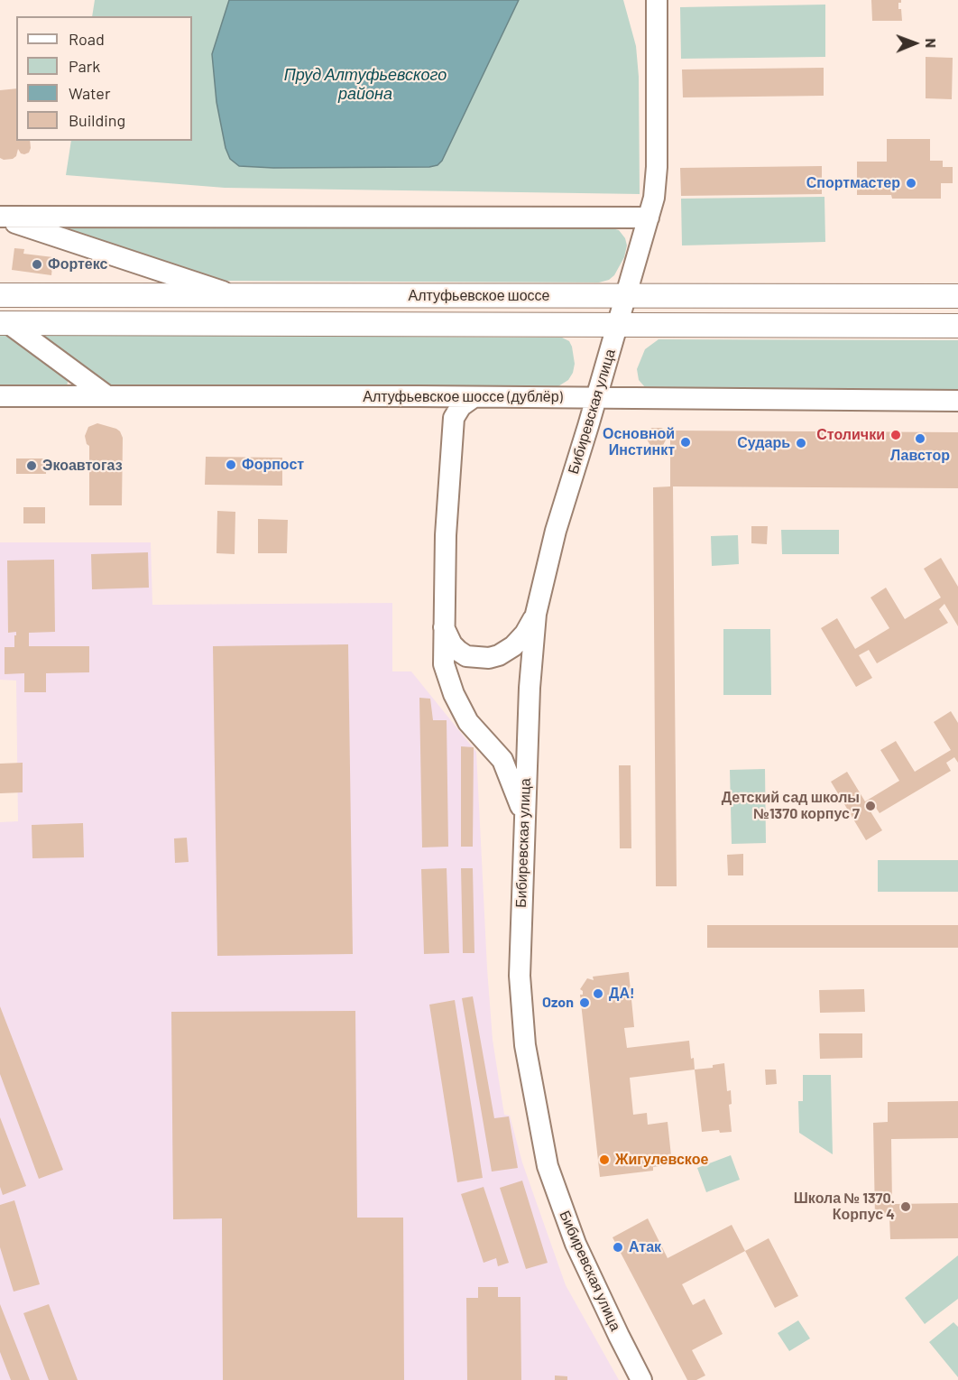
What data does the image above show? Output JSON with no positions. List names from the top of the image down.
{
  "streets": {
    "main road": ["Алтуфьевское шоссе", "Алтуфьевское шоссе (дублёр)", "Бибиревская улица"]
  },
  "crossings": [
    ["Алтуфьевское шоссе", "Бибиревская улица"],
    ["Алтуфьевское шоссе (дублёр)", "Бибиревская улица"]
  ],
  "water": ["Пруд Алтуфьевского района"],
  "places": [
    "Спортмастер",
    "Фортекс",
    "Столички",
    "Лавстор",
    "Основной Инстинкт",
    "Сударь",
    "Форпост",
    "Экоавтогаз",
    "Детский сад школы №1370 корпус 7",
    "ДА!",
    "Ozon",
    "Жигулевское",
    "Школа № 1370. Корпус 4",
    "Атак"
  ],
  "legend": [
    "Road",
    "Park",
    "Water",
    "Building"
  ],
  "north": "right"
}
